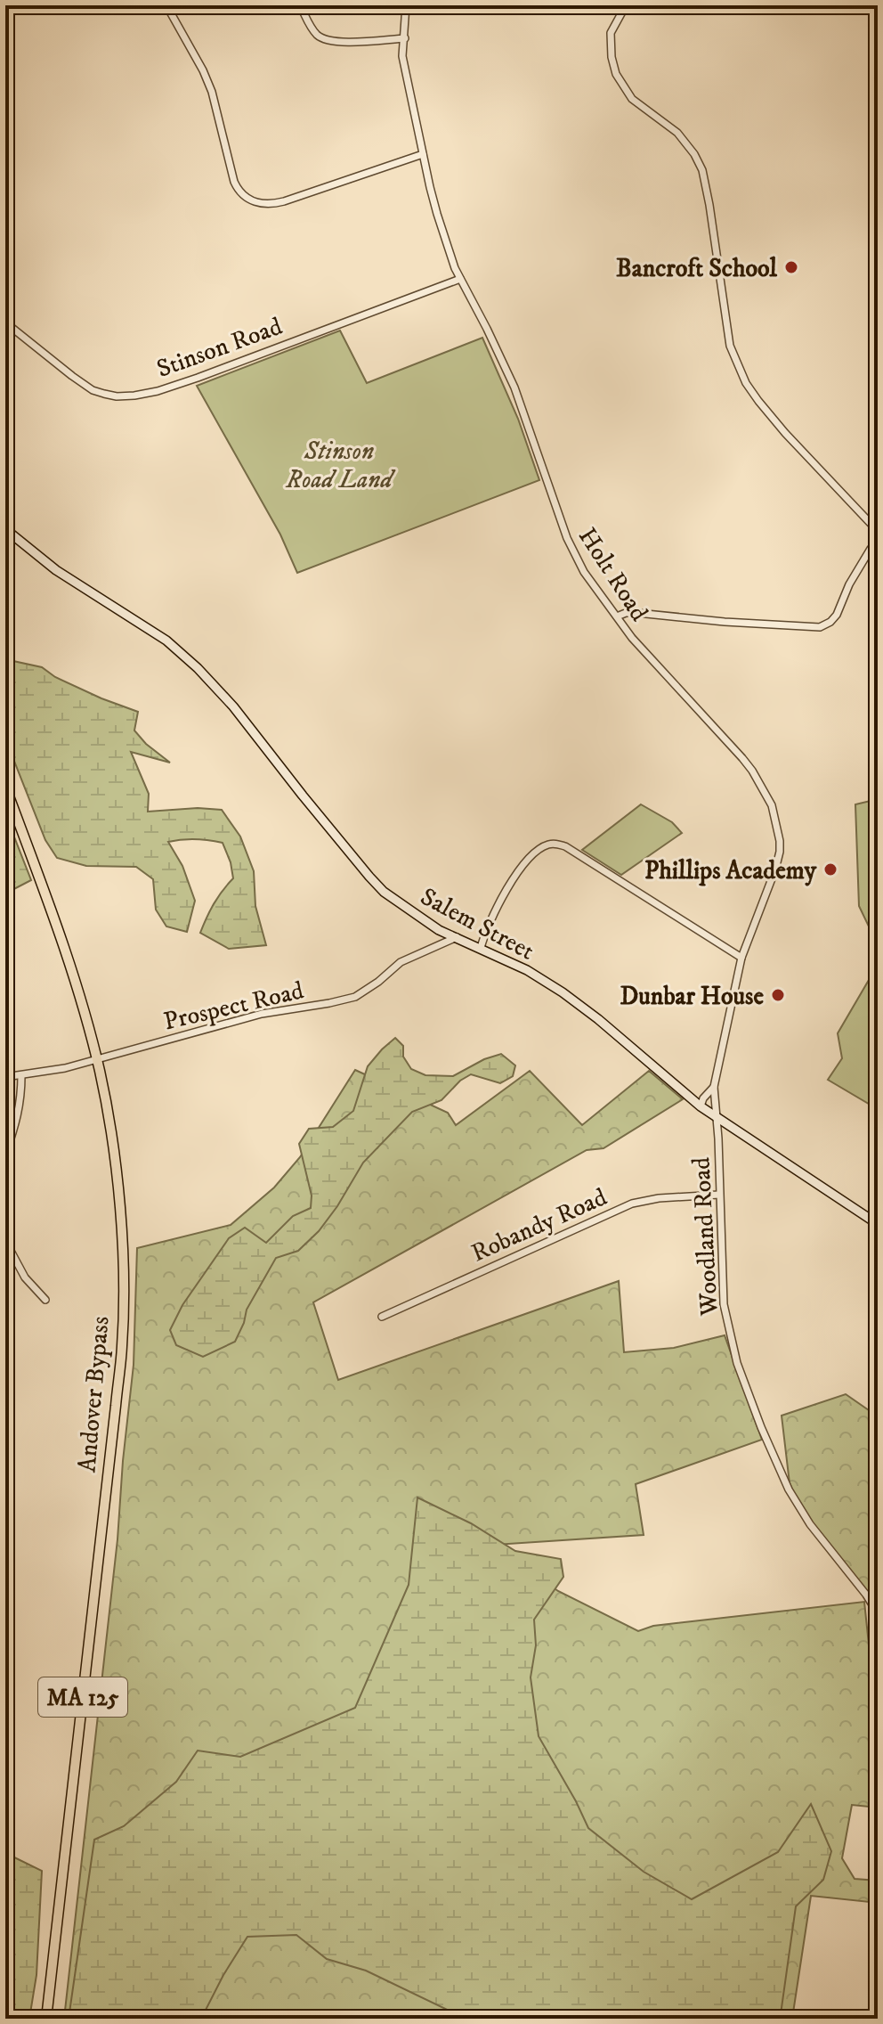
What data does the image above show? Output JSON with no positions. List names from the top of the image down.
{
  "streets": {
    "main road": ["Andover Bypass", "MA 125"],
    "street": [
      "Stinson Road",
      "Holt Road",
      "Salem Street",
      "Prospect Road",
      "Robandy Road",
      "Woodland Road"
    ]
  },
  "crossings": [
    ["Stinson Road", "Holt Road"],
    ["Holt Road", "Salem Street"],
    ["Holt Road", "Woodland Road"],
    ["Salem Street", "Prospect Road"],
    ["Salem Street", "Woodland Road"],
    ["Prospect Road", "Andover Bypass"],
    ["Robandy Road", "Woodland Road"]
  ],
  "parks": ["Stinson Road Land"],
  "places": ["Bancroft School", "Phillips Academy", "Dunbar House"]
}
